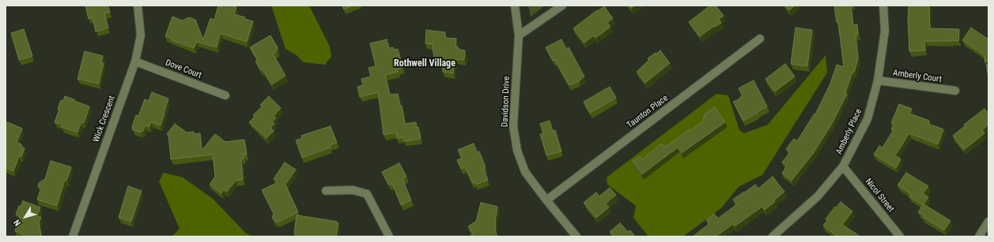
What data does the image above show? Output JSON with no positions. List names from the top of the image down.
{
  "streets": {
    "street": [
      "Dove Court",
      "Amberly Court",
      "Davidson Drive",
      "Taunton Place",
      "Wick Crescent",
      "Amberly Place",
      "Nicol Street"
    ]
  },
  "crossings": [
    ["Dove Court", "Wick Crescent"],
    ["Amberly Court", "Amberly Place"],
    ["Davidson Drive", "Taunton Place"],
    ["Amberly Place", "Nicol Street"]
  ],
  "districts": ["Rothwell Village"],
  "north": "bottom left"
}
